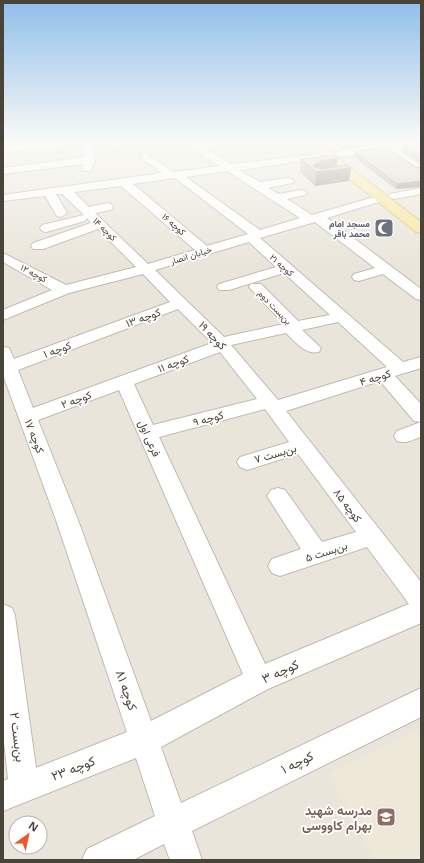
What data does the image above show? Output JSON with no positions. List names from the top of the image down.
{
  "streets": {
    "street": [
      "کوچه ۱۶",
      "کوچه ۱۴",
      "خیابان انصار",
      "کوچه ۲۱",
      "کوچه ۱۲",
      "بن‌بست دوم",
      "کوچه ۱۳",
      "کوچه ۱۹",
      "کوچه ۱",
      "کوچه ۱۱",
      "کوچه ۴",
      "کوچه ۲",
      "کوچه ۹",
      "کوچه ۱۷",
      "فرعی اول",
      "بن‌بست ۷",
      "کوچه ۸۵",
      "بن‌بست ۵",
      "کوچه ۳",
      "کوچه ۸۱",
      "بن‌بست ۲",
      "کوچه ۲۳"
    ]
  },
  "crossings": [
    ["کوچه ۱۶", "خیابان انصار"],
    ["کوچه ۱۴", "خیابان انصار"],
    ["کوچه ۱۴", "کوچه ۱۹"],
    ["خیابان انصار", "کوچه ۲۱"],
    ["خیابان انصار", "کوچه ۱۲"],
    ["خیابان انصار", "کوچه ۱۹"],
    ["کوچه ۲۱", "کوچه ۴"],
    ["کوچه ۱۳", "کوچه ۱۹"],
    ["کوچه ۱۳", "کوچه ۱"],
    ["کوچه ۱۹", "کوچه ۱۱"],
    ["کوچه ۱۹", "کوچه ۴"],
    ["کوچه ۱۹", "کوچه ۹"],
    ["کوچه ۱۹", "کوچه ۸۵"],
    ["کوچه ۱", "کوچه ۱۷"],
    ["کوچه ۱", "کوچه ۸۱"],
    ["کوچه ۱۱", "کوچه ۲"],
    ["کوچه ۱۱", "فرعی اول"],
    ["کوچه ۴", "کوچه ۹"],
    ["کوچه ۴", "کوچه ۸۵"],
    ["کوچه ۲", "کوچه ۱۷"],
    ["کوچه ۲", "فرعی اول"],
    ["کوچه ۹", "فرعی اول"],
    ["کوچه ۹", "کوچه ۸۵"],
    ["کوچه ۱۷", "کوچه ۸۱"],
    ["فرعی اول", "کوچه ۳"],
    ["بن‌بست ۷", "کوچه ۸۵"],
    ["کوچه ۸۵", "بن‌بست ۵"],
    ["کوچه ۳", "کوچه ۸۱"],
    ["کوچه ۳", "کوچه ۲۳"],
    ["کوچه ۸۱", "کوچه ۲۳"],
    ["بن‌بست ۲", "کوچه ۲۳"]
  ],
  "places": {
    "mosque": ["مسجد امام محمد باقر"],
    "school or university": ["مدرسه شهید بهرام کاووسی"]
  },
  "north": "top right"
}
